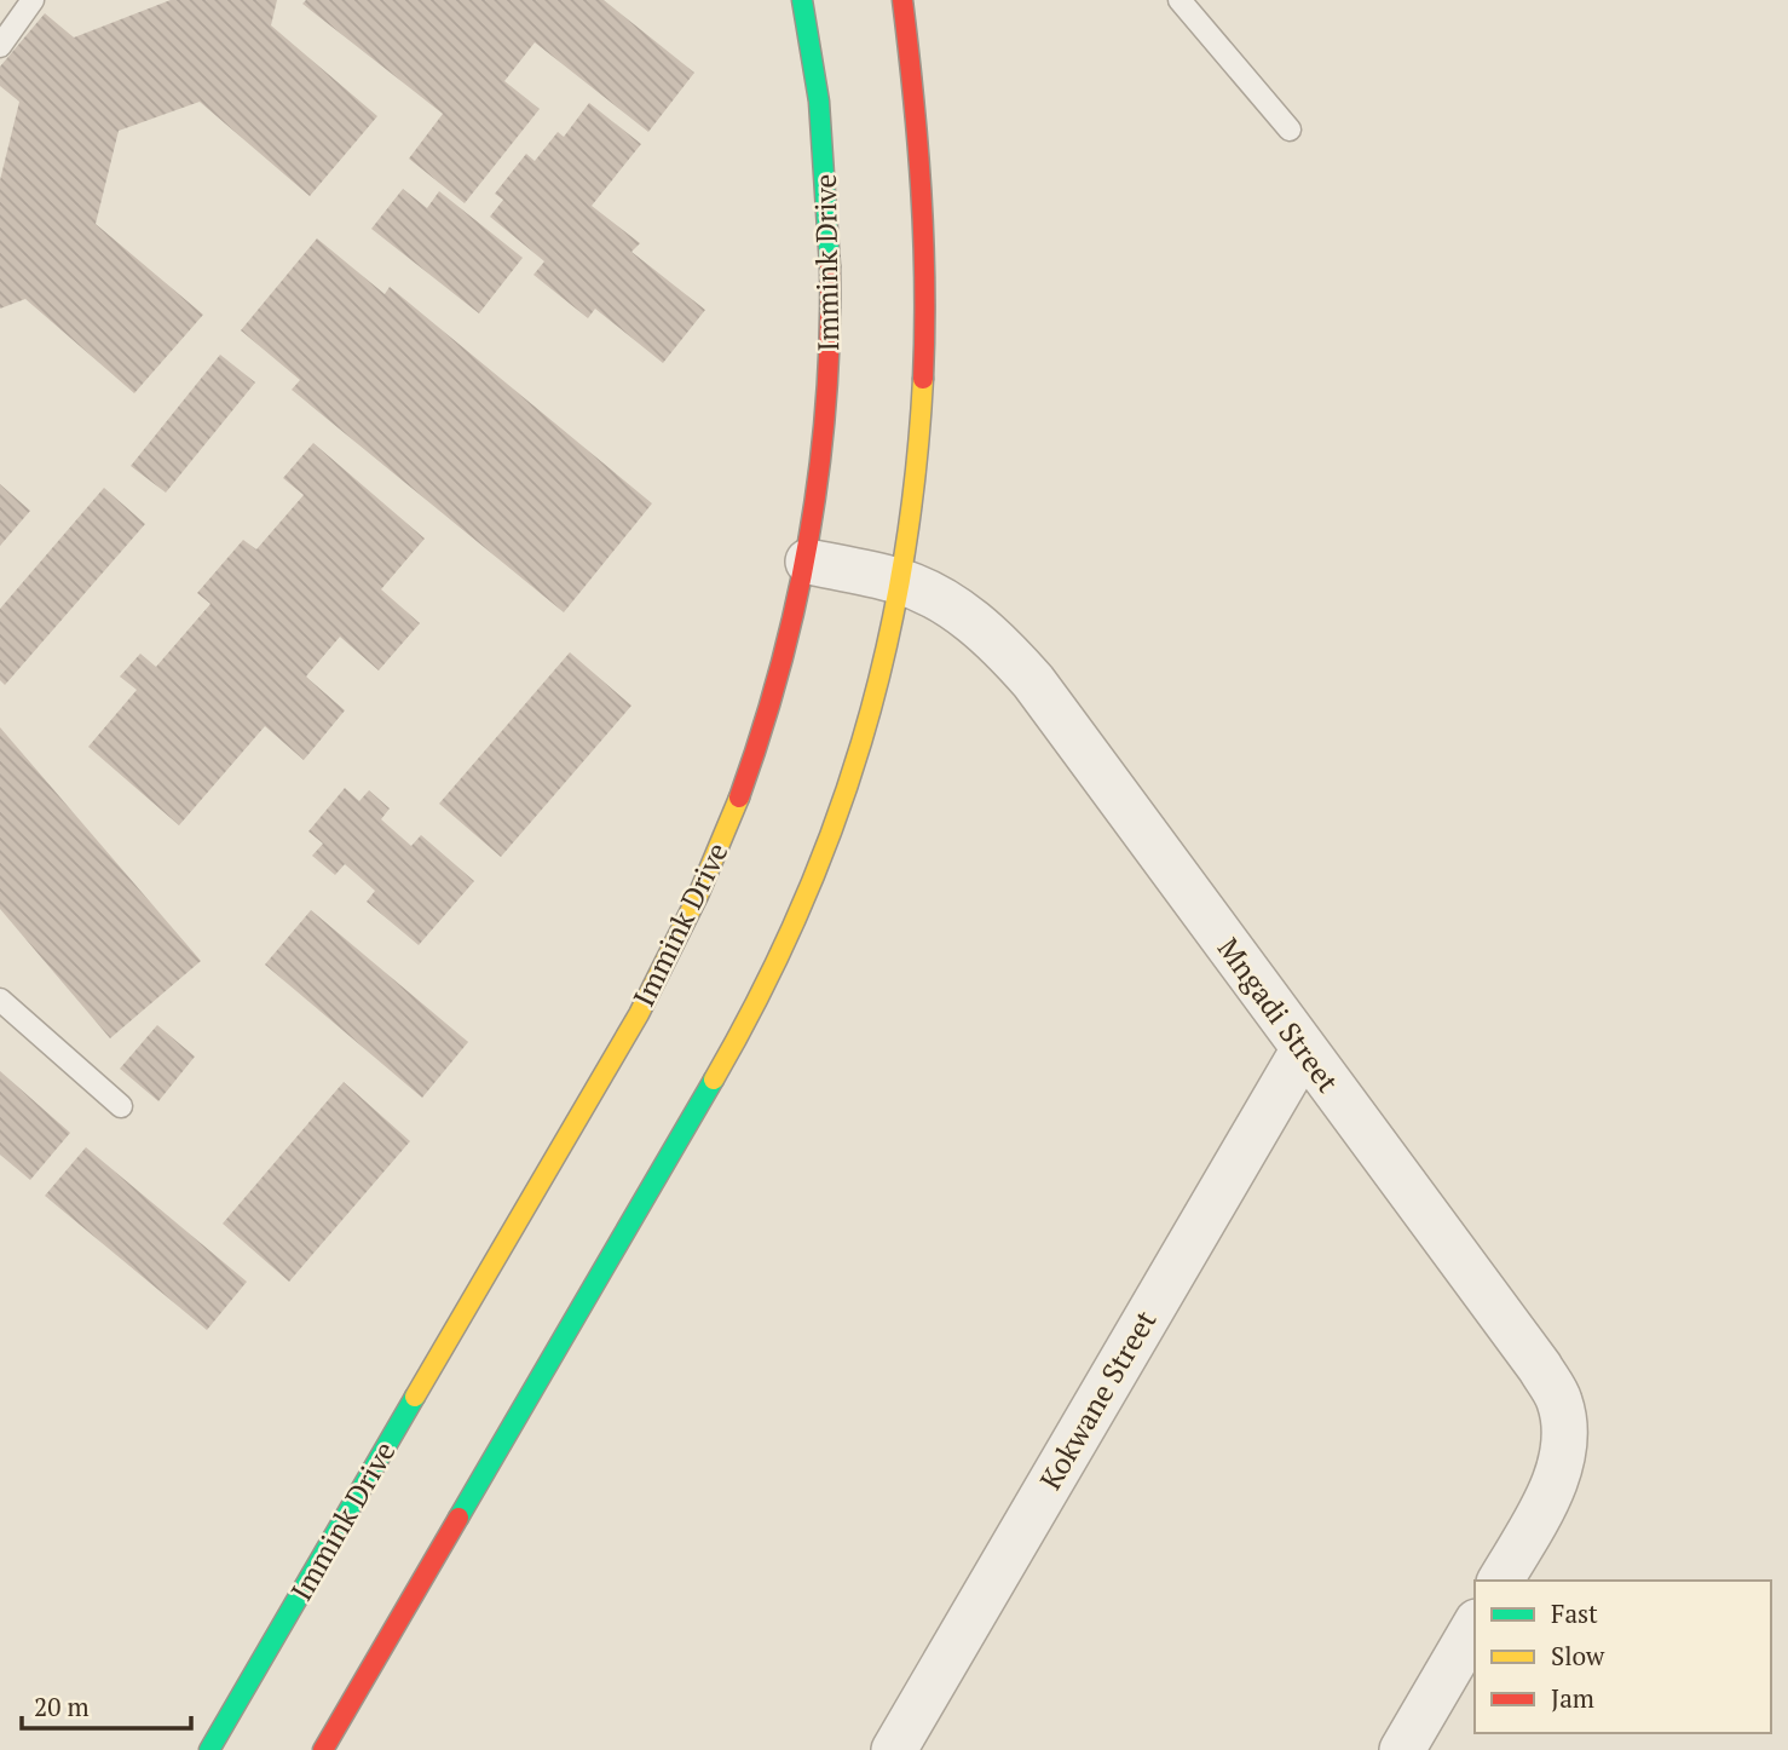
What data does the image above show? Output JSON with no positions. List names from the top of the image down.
{
  "streets": {
    "main road": ["Immink Drive"],
    "street": ["Mngadi Street", "Kokwane Street"]
  },
  "crossings": [
    ["Immink Drive", "Mngadi Street"],
    ["Mngadi Street", "Kokwane Street"]
  ],
  "legend": ["Fast", "Slow", "Jam"],
  "scale_bar": "20 m"
}
